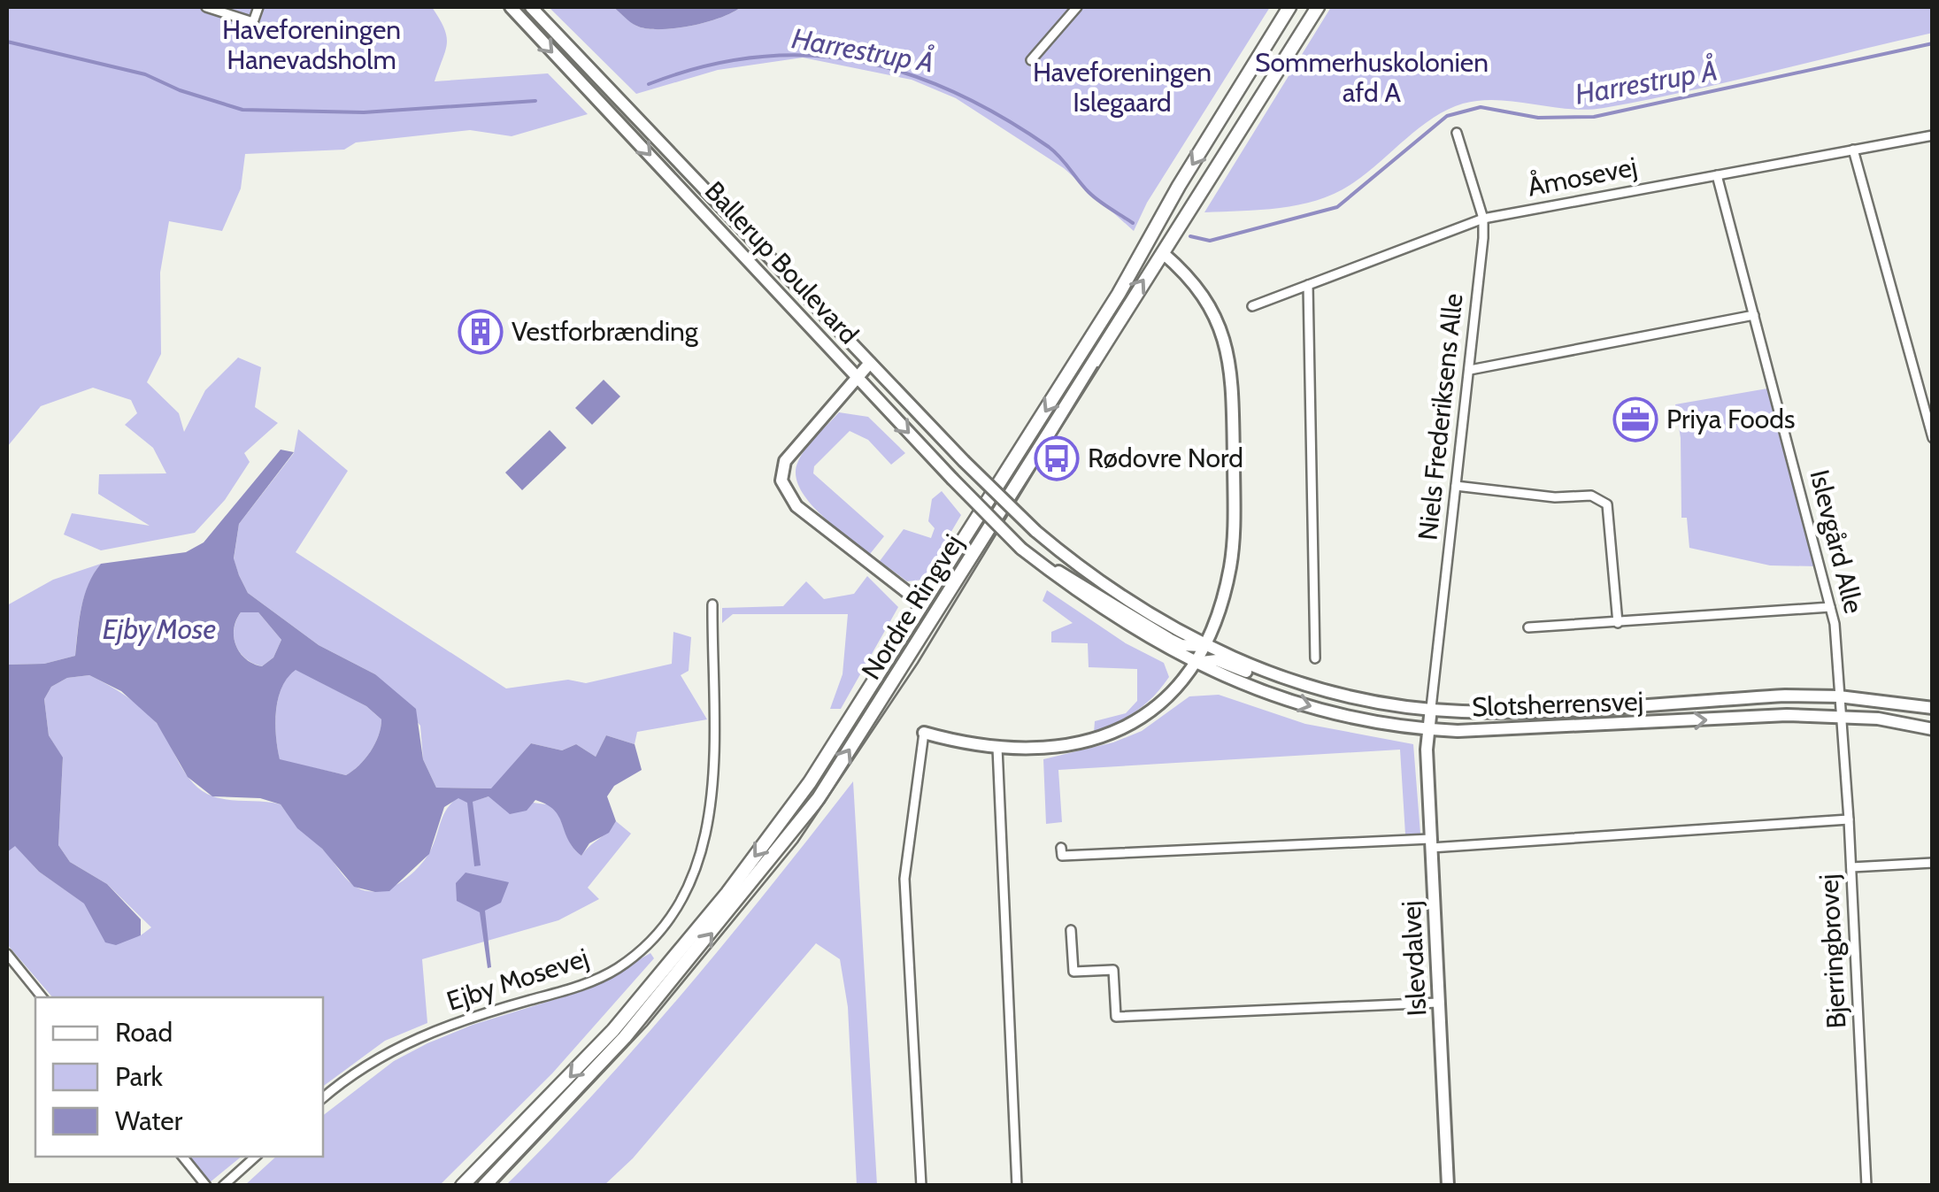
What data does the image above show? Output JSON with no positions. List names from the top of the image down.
{
  "streets": {
    "main road": ["Nordre Ringvej"],
    "street": [
      "Åmosevej",
      "Ballerup Boulevard",
      "Niels Frederiksens Alle",
      "Islevgård Alle",
      "Slotsherrensvej",
      "Bjerringbrovej",
      "Islevdalvej",
      "Ejby Mosevej"
    ]
  },
  "crossings": [
    ["Åmosevej", "Niels Frederiksens Alle"],
    ["Åmosevej", "Islevgård Alle"],
    ["Ballerup Boulevard", "Slotsherrensvej"],
    ["Niels Frederiksens Alle", "Slotsherrensvej"],
    ["Niels Frederiksens Alle", "Islevdalvej"],
    ["Islevgård Alle", "Slotsherrensvej"],
    ["Islevgård Alle", "Bjerringbrovej"],
    ["Slotsherrensvej", "Bjerringbrovej"],
    ["Slotsherrensvej", "Islevdalvej"]
  ],
  "water": ["Harrestrup Å", "Ejby Mose"],
  "parks": ["Haveforeningen Hanevadsholm", "Sommerhuskolonien afd A", "Haveforeningen Islegaard"],
  "places": {
    "building": ["Vestforbrænding"],
    "office": ["Priya Foods"],
    "bus stop": ["Rødovre Nord"]
  },
  "legend": ["Road", "Park", "Water"]
}
